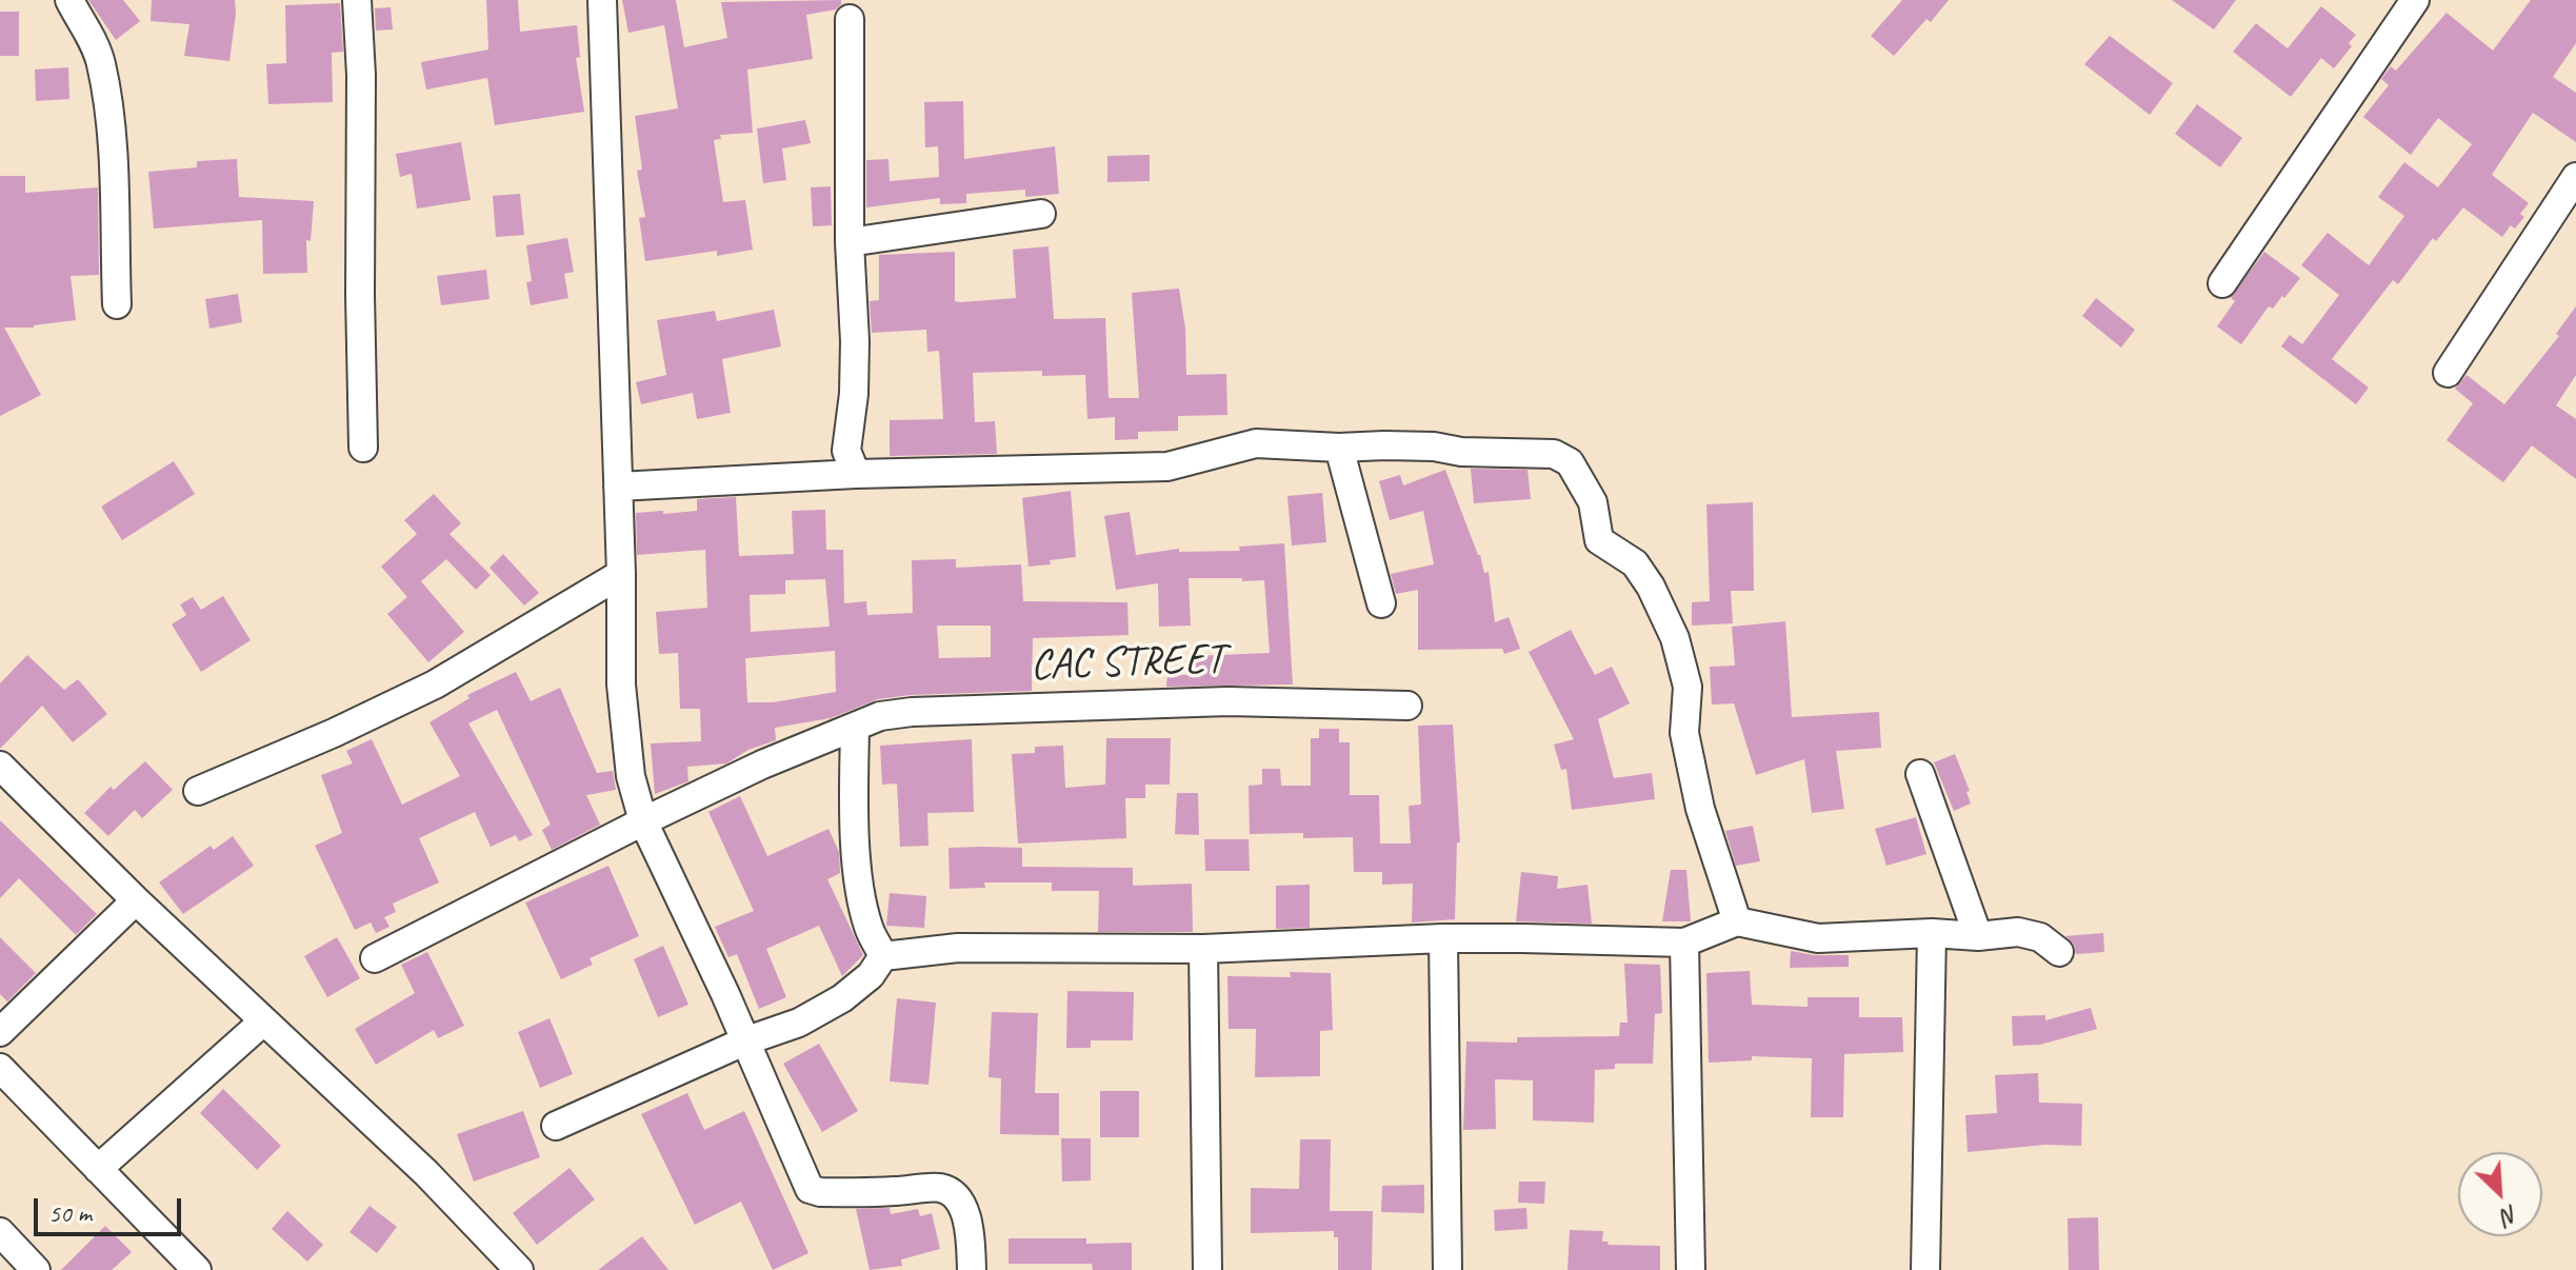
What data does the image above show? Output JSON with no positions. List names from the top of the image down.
{
  "streets": {
    "street": ["CAC STREET"]
  },
  "scale_bar": "50 m",
  "north": "bottom right"
}
